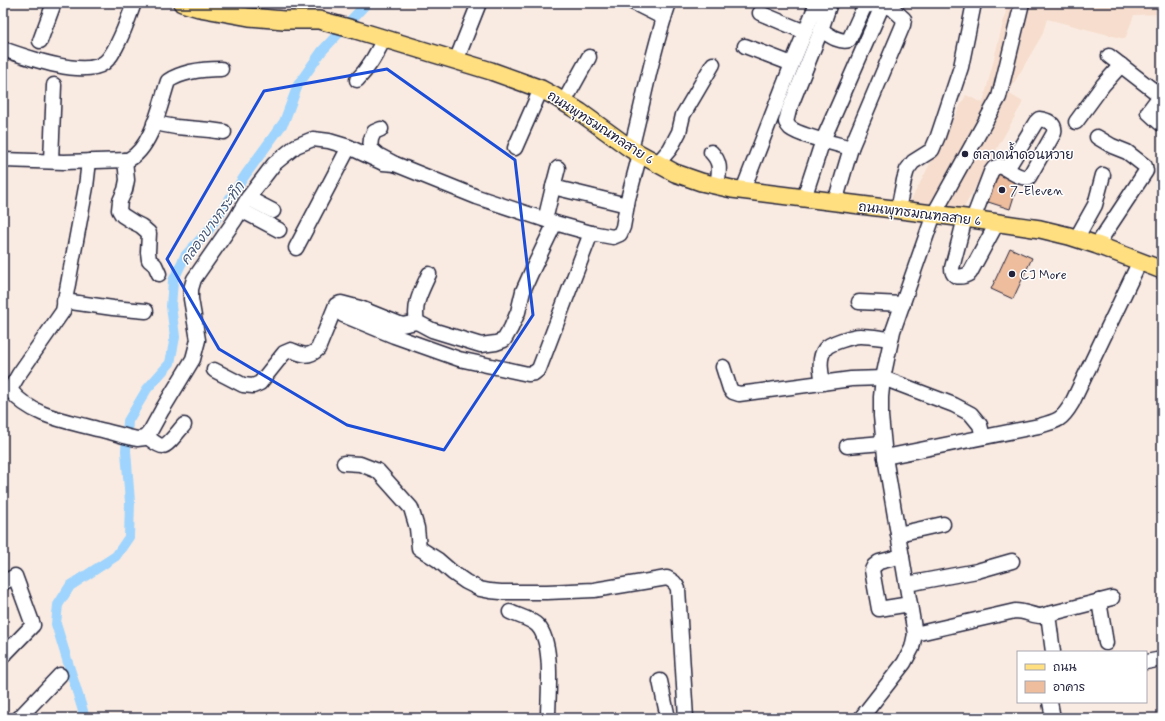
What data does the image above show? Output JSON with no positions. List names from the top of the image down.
{
  "streets": {
    "main road": ["ถนนพุทธมณฑลสาย 6"]
  },
  "water": ["คลองบางกระทึก"],
  "places": ["ตลาดน้ำดอนหวาย", "7-Eleven", "CJ More"],
  "legend": ["ถนน", "อาคาร"]
}
